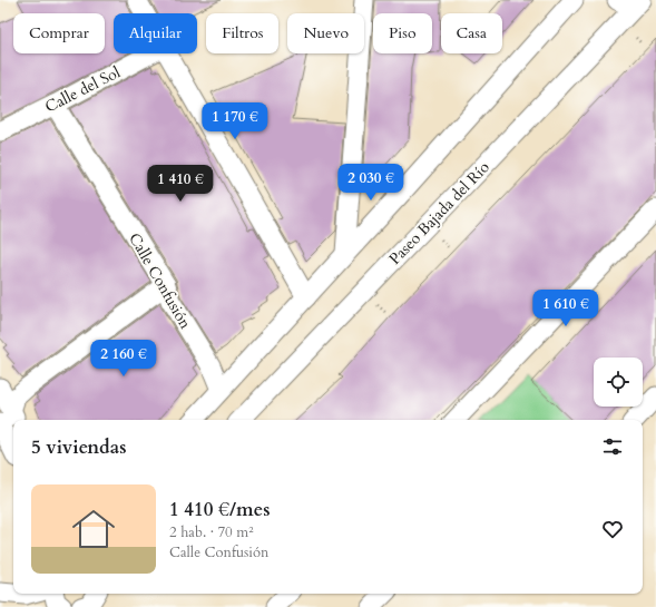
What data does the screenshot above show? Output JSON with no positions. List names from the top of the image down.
{
  "streets": {
    "street": ["Calle del Sol", "Paseo Bajada del Río", "Calle Confusión"]
  },
  "crossings": [
    ["Calle del Sol", "Calle Confusión"]
  ],
  "page": {
    "chip": [
      "Comprar",
      "Alquilar",
      "Filtros",
      "Nuevo",
      "Piso",
      "Casa"
    ],
    "price": [
      "1 170 €",
      "2 030 €",
      "1 410 €",
      "1 610 €",
      "2 160 €"
    ],
    "heading": "5 viviendas",
    "list": [
      {
        "name": "1 410 €/mes",
        "note": "2 hab. · 70 m² · Calle Confusión"
      }
    ]
  }
}
